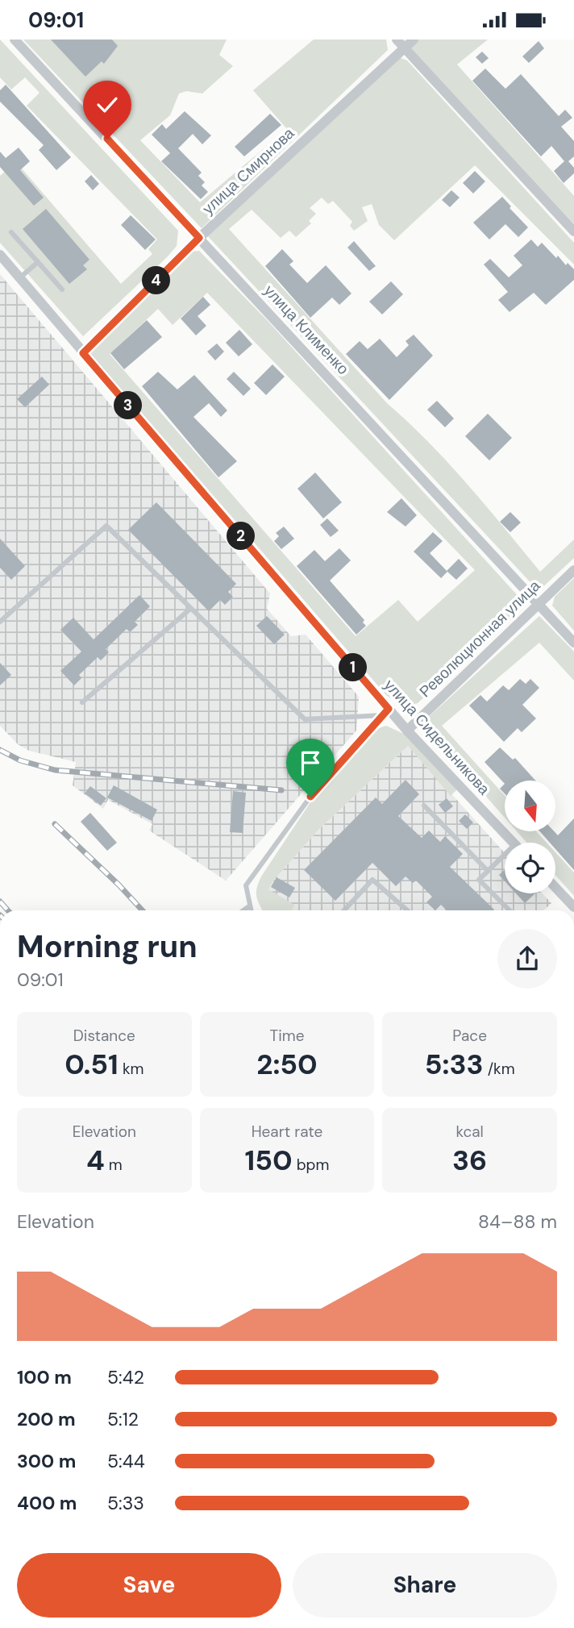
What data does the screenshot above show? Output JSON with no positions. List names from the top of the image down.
{
  "streets": {
    "street": [
      "улица Смирнова",
      "улица Клименко",
      "Революционная улица",
      "улица Сидельникова"
    ]
  },
  "crossings": [
    ["улица Смирнова", "улица Клименко"],
    ["улица Смирнова", "улица Сидельникова"],
    ["улица Клименко", "Революционная улица"],
    ["Революционная улица", "улица Сидельникова"]
  ],
  "north": "bottom",
  "page": {
    "status": "09:01",
    "pins": [
      "4",
      "3",
      "2",
      "1"
    ],
    "heading": ["Morning run", "09:01"],
    "stats": [
      ["Distance", "0.51 km"],
      ["Time", "2:50"],
      ["Pace", "5:33 /km"],
      ["Elevation", "4 m"],
      ["Heart rate", "150 bpm"],
      ["kcal", "36"]
    ],
    "chart": ["Elevation", "84–88 m"],
    "list": [
      {
        "name": "100 m",
        "note": "5:42"
      },
      {
        "name": "200 m",
        "note": "5:12"
      },
      {
        "name": "300 m",
        "note": "5:44"
      },
      {
        "name": "400 m",
        "note": "5:33"
      }
    ],
    "buttons": ["Save", "Share"]
  }
}
